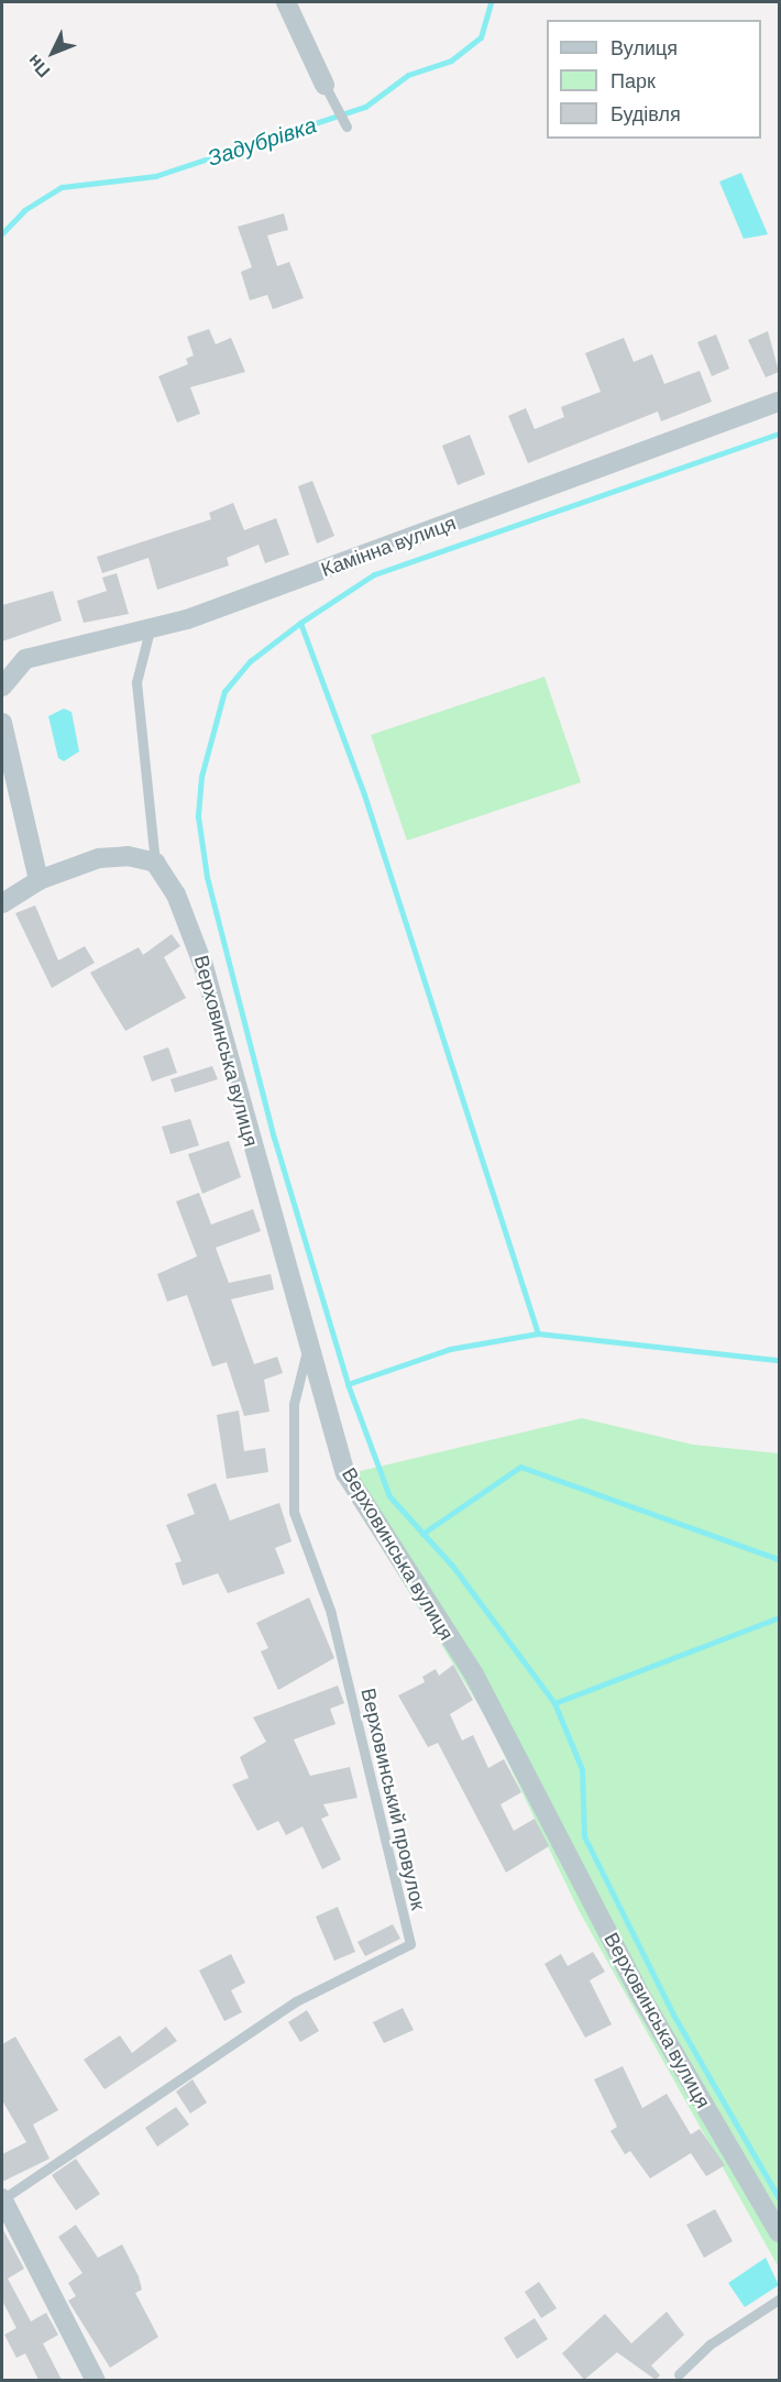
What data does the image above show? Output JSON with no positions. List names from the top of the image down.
{
  "streets": {
    "street": ["Камінна вулиця", "Верховинська вулиця"],
    "lane": ["Верховинський провулок"]
  },
  "crossings": [
    ["Верховинська вулиця", "Верховинський провулок"]
  ],
  "water": ["Задубрівка"],
  "legend": ["Вулиця", "Парк", "Будівля"],
  "north": "bottom left"
}
